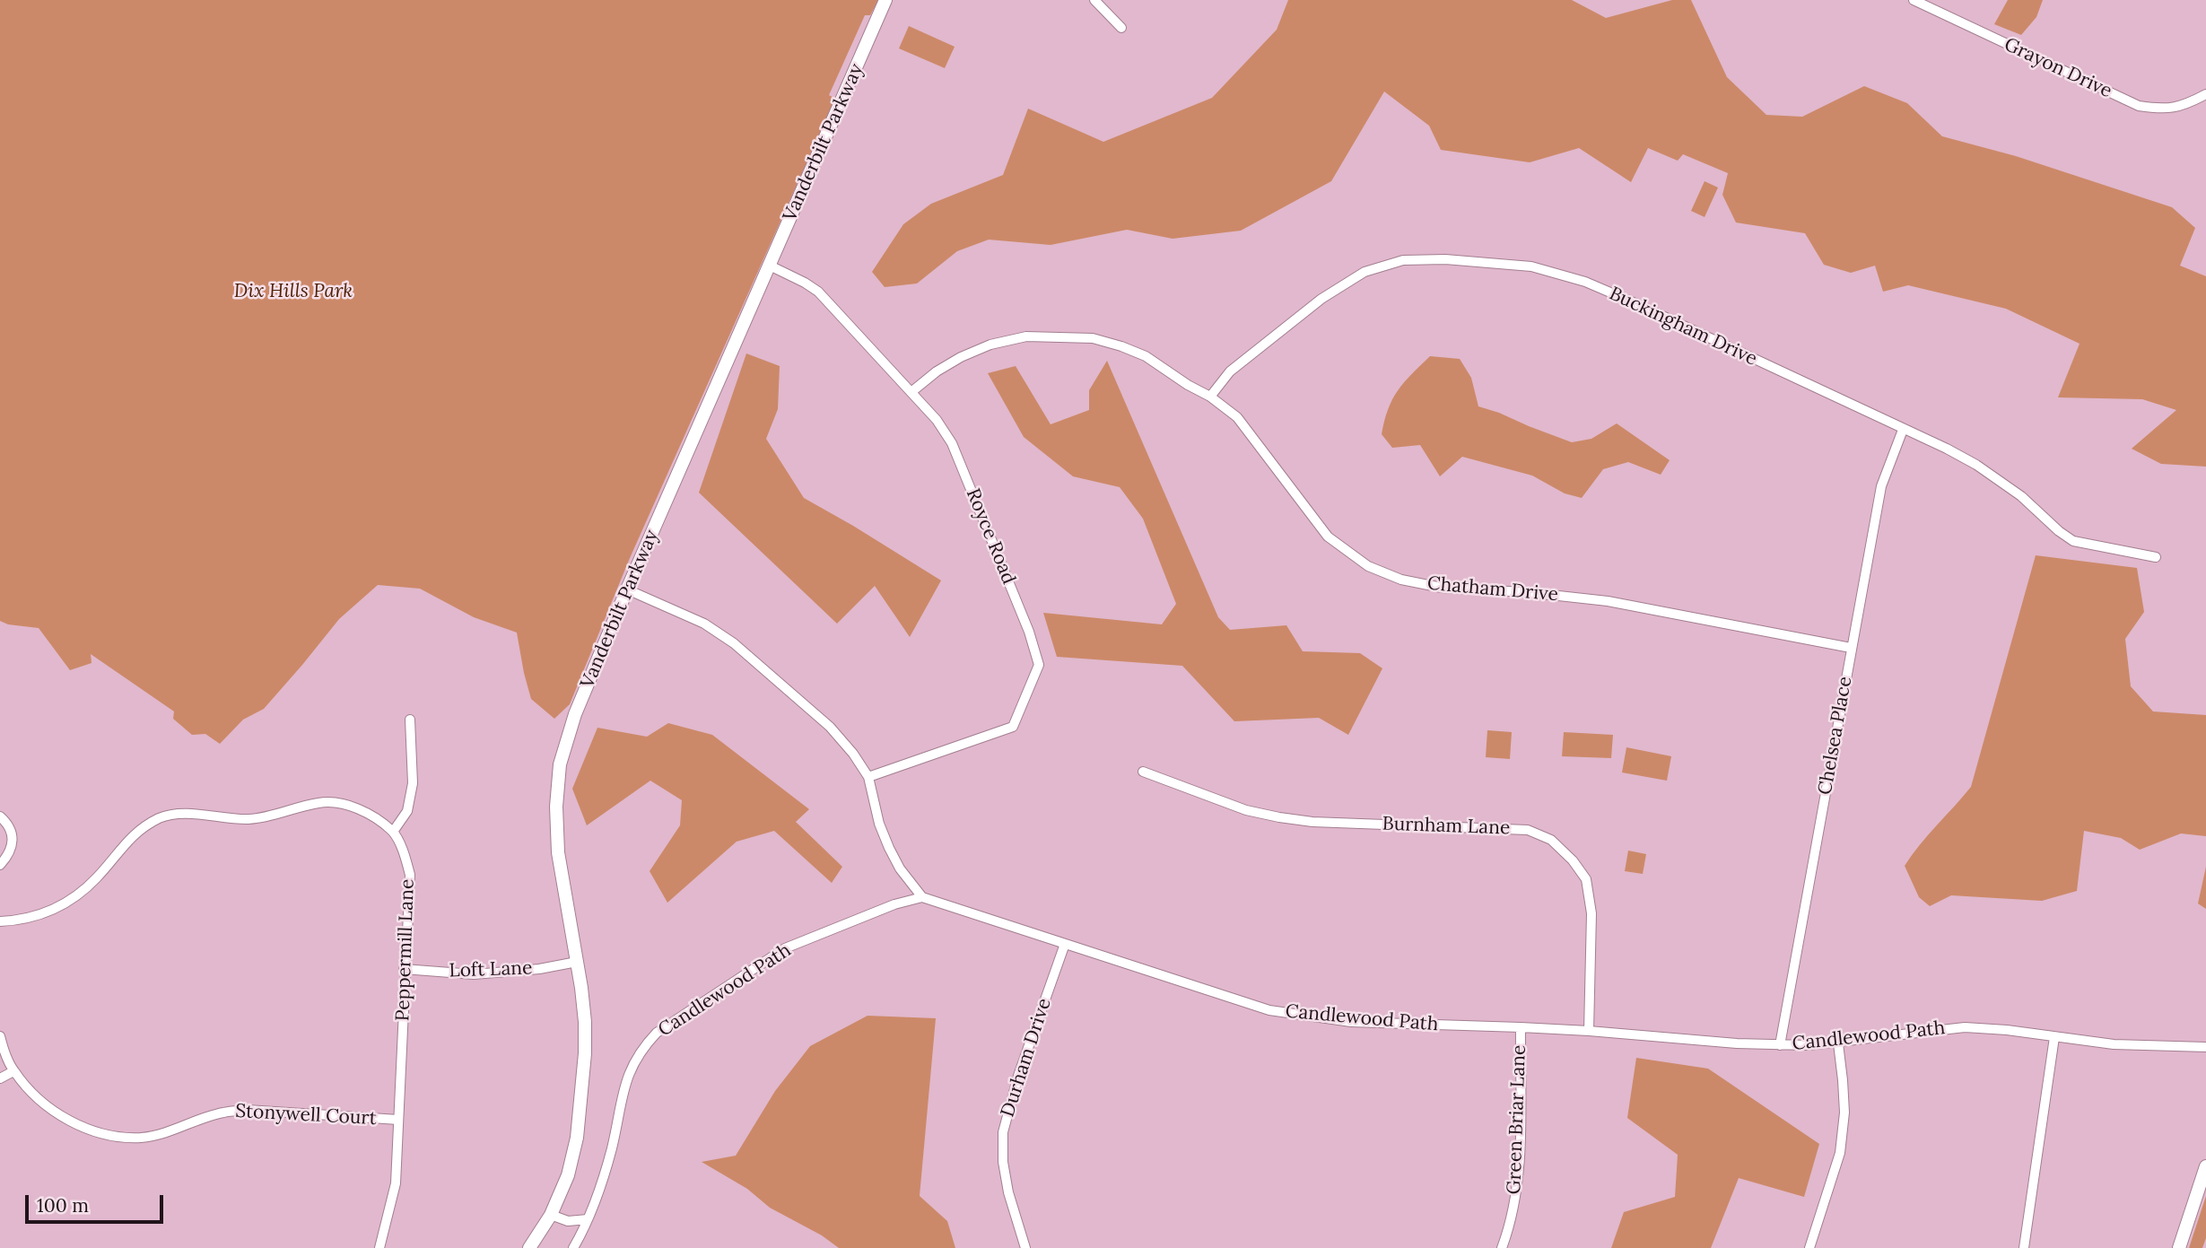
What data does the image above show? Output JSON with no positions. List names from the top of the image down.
{
  "streets": {
    "main road": ["Vanderbilt Parkway"],
    "street": [
      "Grayon Drive",
      "Buckingham Drive",
      "Royce Road",
      "Chatham Drive",
      "Chelsea Place",
      "Burnham Lane",
      "Peppermill Lane",
      "Loft Lane",
      "Candlewood Path",
      "Durham Drive",
      "Stonywell Court",
      "Green Briar Lane"
    ]
  },
  "crossings": [
    ["Vanderbilt Parkway", "Royce Road"],
    ["Vanderbilt Parkway", "Loft Lane"],
    ["Buckingham Drive", "Chatham Drive"],
    ["Buckingham Drive", "Chelsea Place"],
    ["Royce Road", "Chatham Drive"],
    ["Chatham Drive", "Chelsea Place"],
    ["Chelsea Place", "Candlewood Path"],
    ["Burnham Lane", "Candlewood Path"],
    ["Peppermill Lane", "Loft Lane"],
    ["Peppermill Lane", "Stonywell Court"],
    ["Candlewood Path", "Durham Drive"],
    ["Candlewood Path", "Green Briar Lane"]
  ],
  "parks": ["Dix Hills Park"],
  "scale_bar": "100 m"
}
